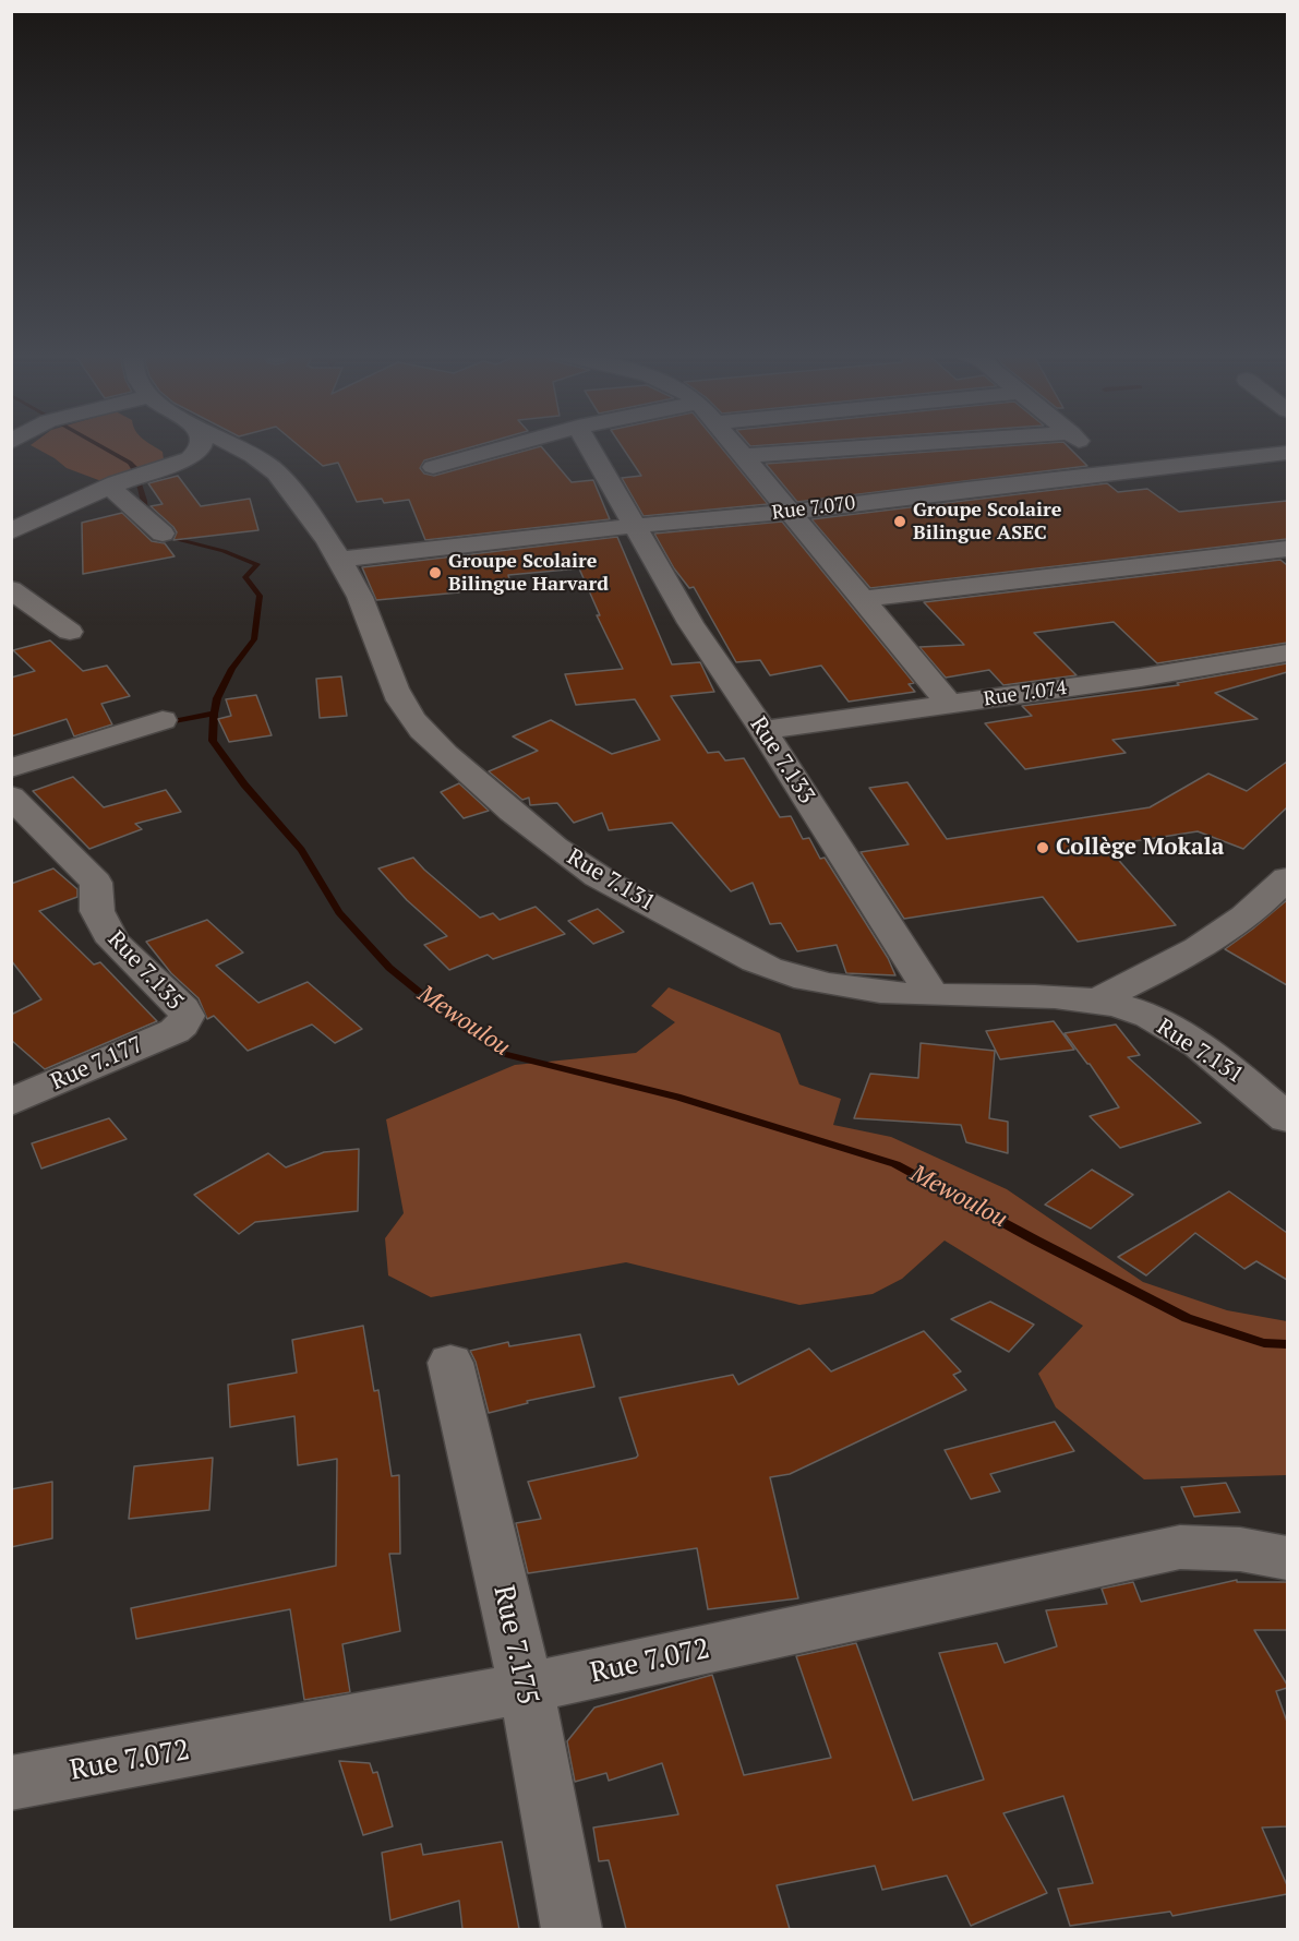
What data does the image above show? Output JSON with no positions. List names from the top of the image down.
{
  "streets": {
    "street": [
      "Rue 7.070",
      "Rue 7.074",
      "Rue 7.133",
      "Rue 7.131",
      "Rue 7.135",
      "Rue 7.177",
      "Rue 7.175",
      "Rue 7.072"
    ]
  },
  "crossings": [
    ["Rue 7.070", "Rue 7.133"],
    ["Rue 7.070", "Rue 7.131"],
    ["Rue 7.074", "Rue 7.133"],
    ["Rue 7.133", "Rue 7.131"],
    ["Rue 7.135", "Rue 7.177"],
    ["Rue 7.175", "Rue 7.072"]
  ],
  "water": ["Mewoulou"],
  "places": ["Groupe Scolaire Bilingue ASEC", "Groupe Scolaire Bilingue Harvard", "Collège Mokala"]
}
